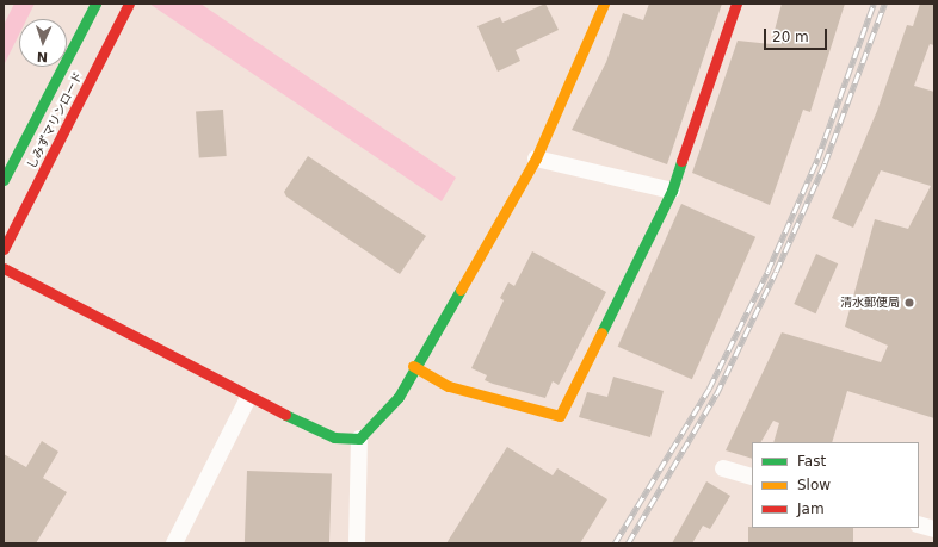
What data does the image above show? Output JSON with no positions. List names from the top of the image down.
{
  "streets": {
    "street": ["しみずマリンロード"]
  },
  "places": ["清水郵便局"],
  "legend": ["Fast", "Slow", "Jam"],
  "scale_bar": "20 m",
  "north": "bottom"
}
